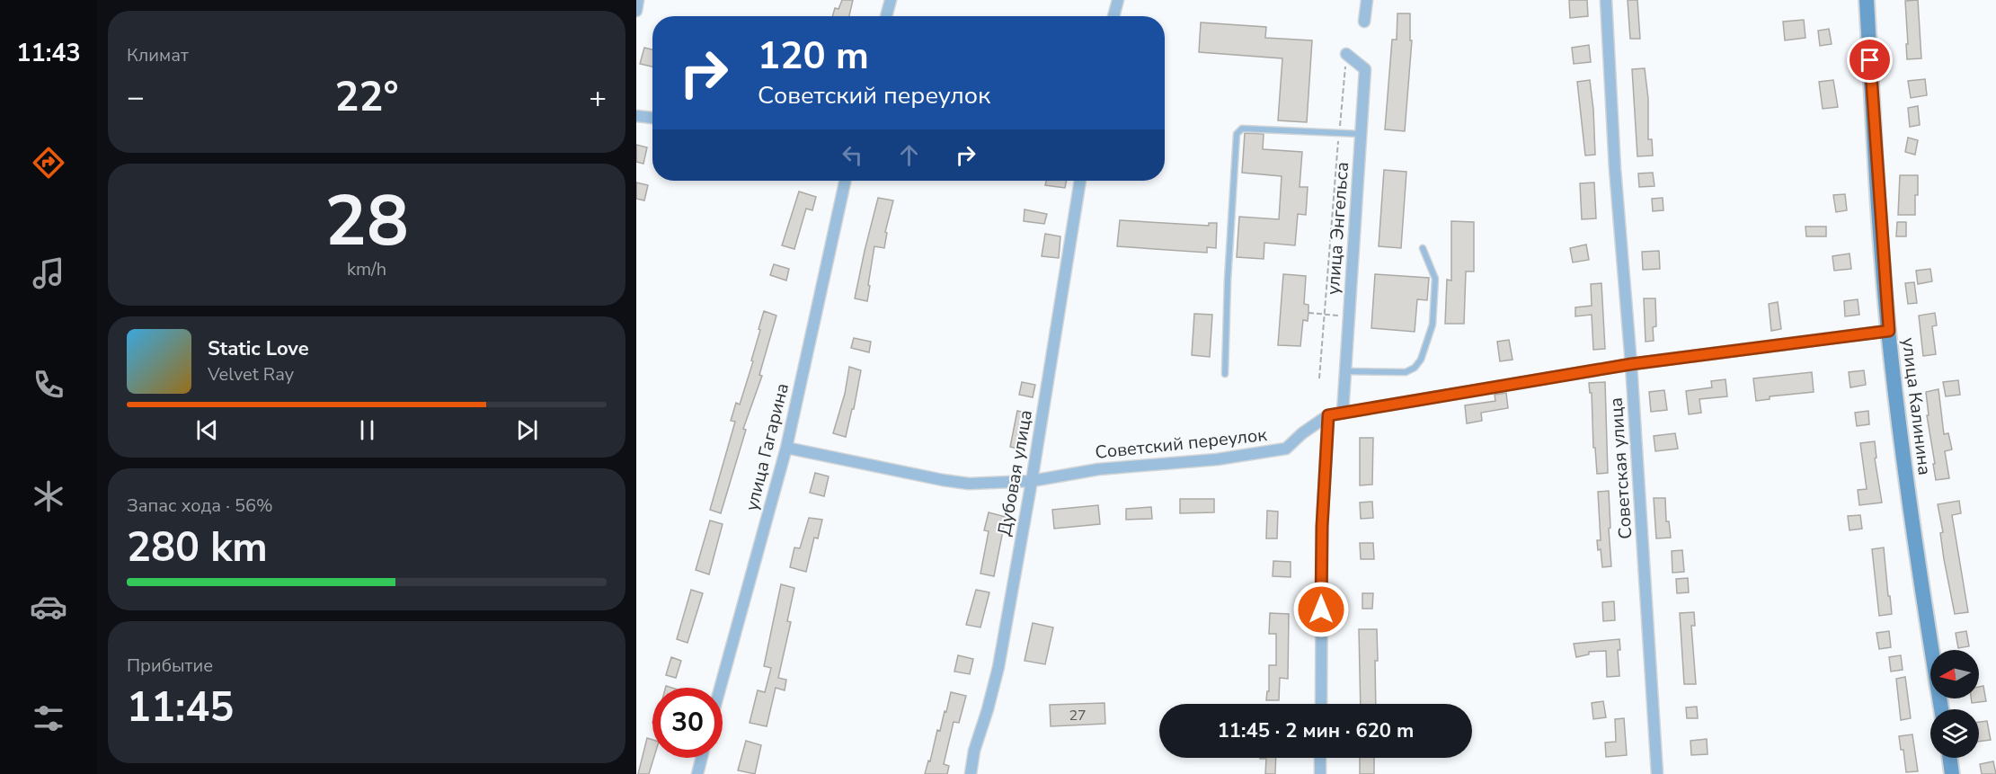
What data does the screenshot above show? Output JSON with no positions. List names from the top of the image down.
{
  "streets": {
    "street": [
      "улица Энгельса",
      "улица Калинина",
      "Советский переулок",
      "улица Гагарина",
      "Советская улица",
      "Дубовая улица"
    ]
  },
  "crossings": [
    ["улица Энгельса", "Советский переулок"],
    ["улица Калинина", "Советский переулок"],
    ["Советский переулок", "улица Гагарина"],
    ["Советский переулок", "Советская улица"],
    ["Советский переулок", "Дубовая улица"]
  ],
  "house_numbers": ["27"],
  "north": "left",
  "page": {
    "tabs": "11:43",
    "tile": [
      "Климат",
      ["28", "km/h"],
      ["Запас хода · 56%", "280 km"],
      ["Прибытие", "11:45"]
    ],
    "turn": ["120 m", "Советский переулок"],
    "heat": ["−", "22°", "+"],
    "song": ["Static Love", "Velvet Ray"],
    "limit": "30",
    "trip": "11:45 · 2 мин · 620 m"
  }
}
